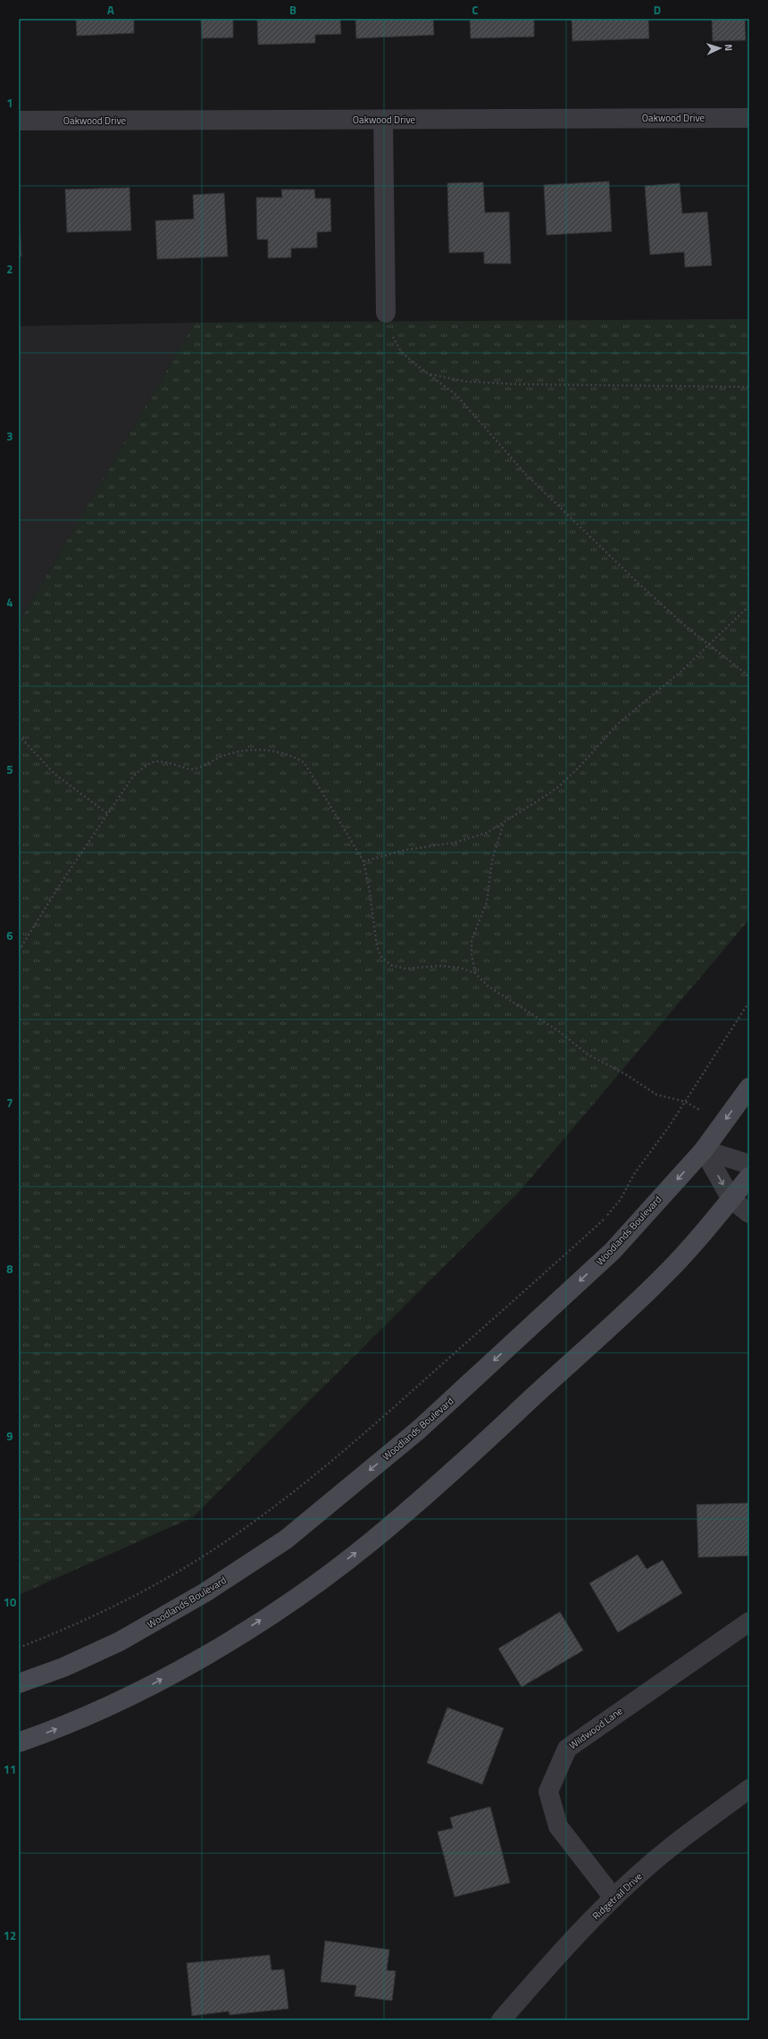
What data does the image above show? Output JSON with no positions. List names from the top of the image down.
{
  "streets": {
    "street": [
      "Oakwood Drive",
      "Woodlands Boulevard",
      "Wildwood Lane",
      "Ridgetrail Drive"
    ]
  },
  "crossings": [
    ["Wildwood Lane", "Ridgetrail Drive"]
  ],
  "north": "right",
  "grid": {
    "columns": [
      "A",
      "B",
      "C",
      "D"
    ],
    "rows": [
      "1",
      "2",
      "3",
      "4",
      "5",
      "6",
      "7",
      "8",
      "9",
      "10",
      "11",
      "12"
    ]
  }
}
